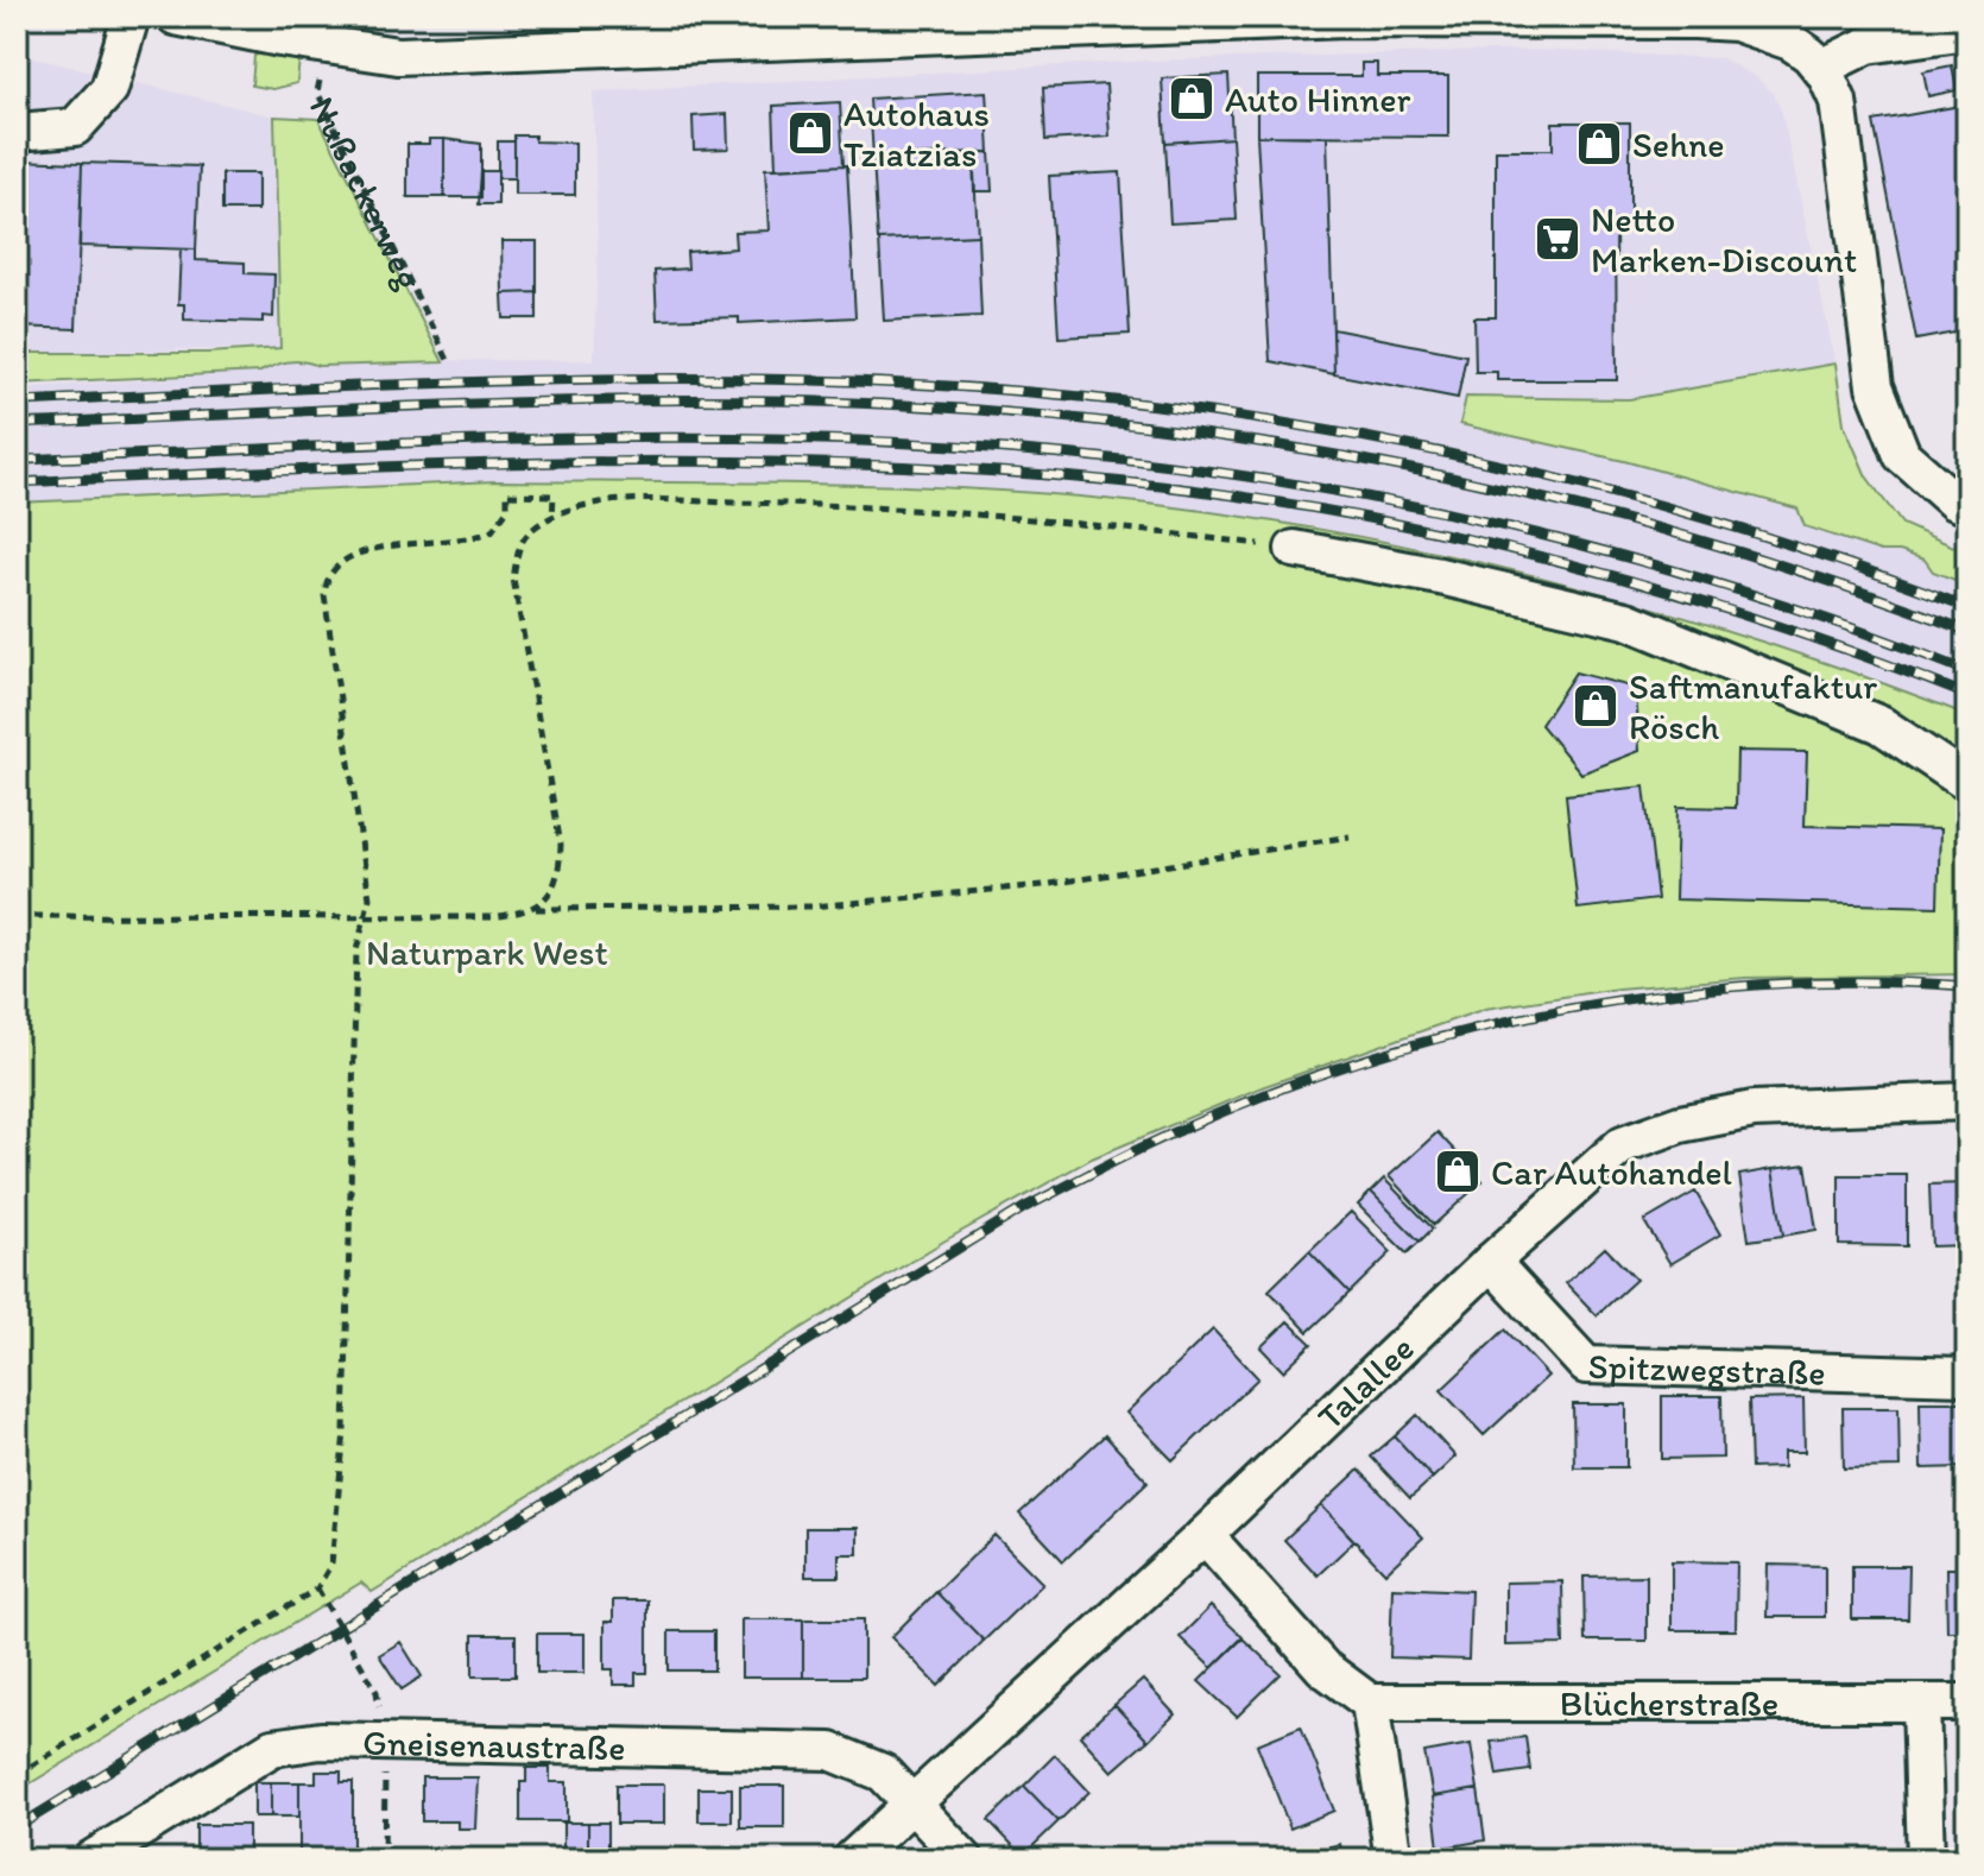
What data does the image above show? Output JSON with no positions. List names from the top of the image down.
{
  "streets": {
    "street": [
      "Spitzwegstraße",
      "Talallee",
      "Blücherstraße",
      "Gneisenaustraße"
    ],
    "path": ["Nußackerweg"]
  },
  "crossings": [
    ["Spitzwegstraße", "Talallee"],
    ["Talallee", "Gneisenaustraße"]
  ],
  "parks": ["Naturpark West"],
  "places": {
    "shop": [
      "Auto Hinner",
      "Autohaus Tziatzias",
      "Sehne",
      "Saftmanufaktur Rösch",
      "Car Autohandel"
    ],
    "supermarket": ["Netto Marken-Discount"]
  }
}
